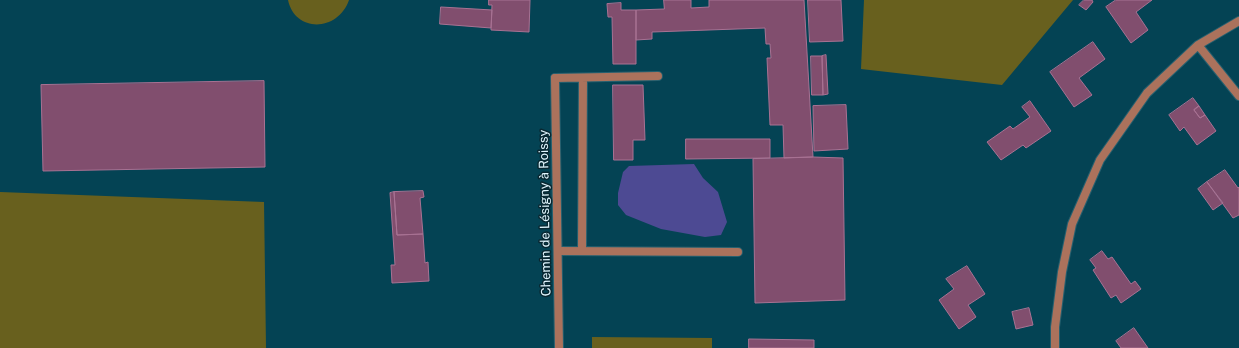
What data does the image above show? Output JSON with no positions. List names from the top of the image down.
{
  "streets": {
    "street": ["Chemin de Lésigny à Roissy"]
  }
}
